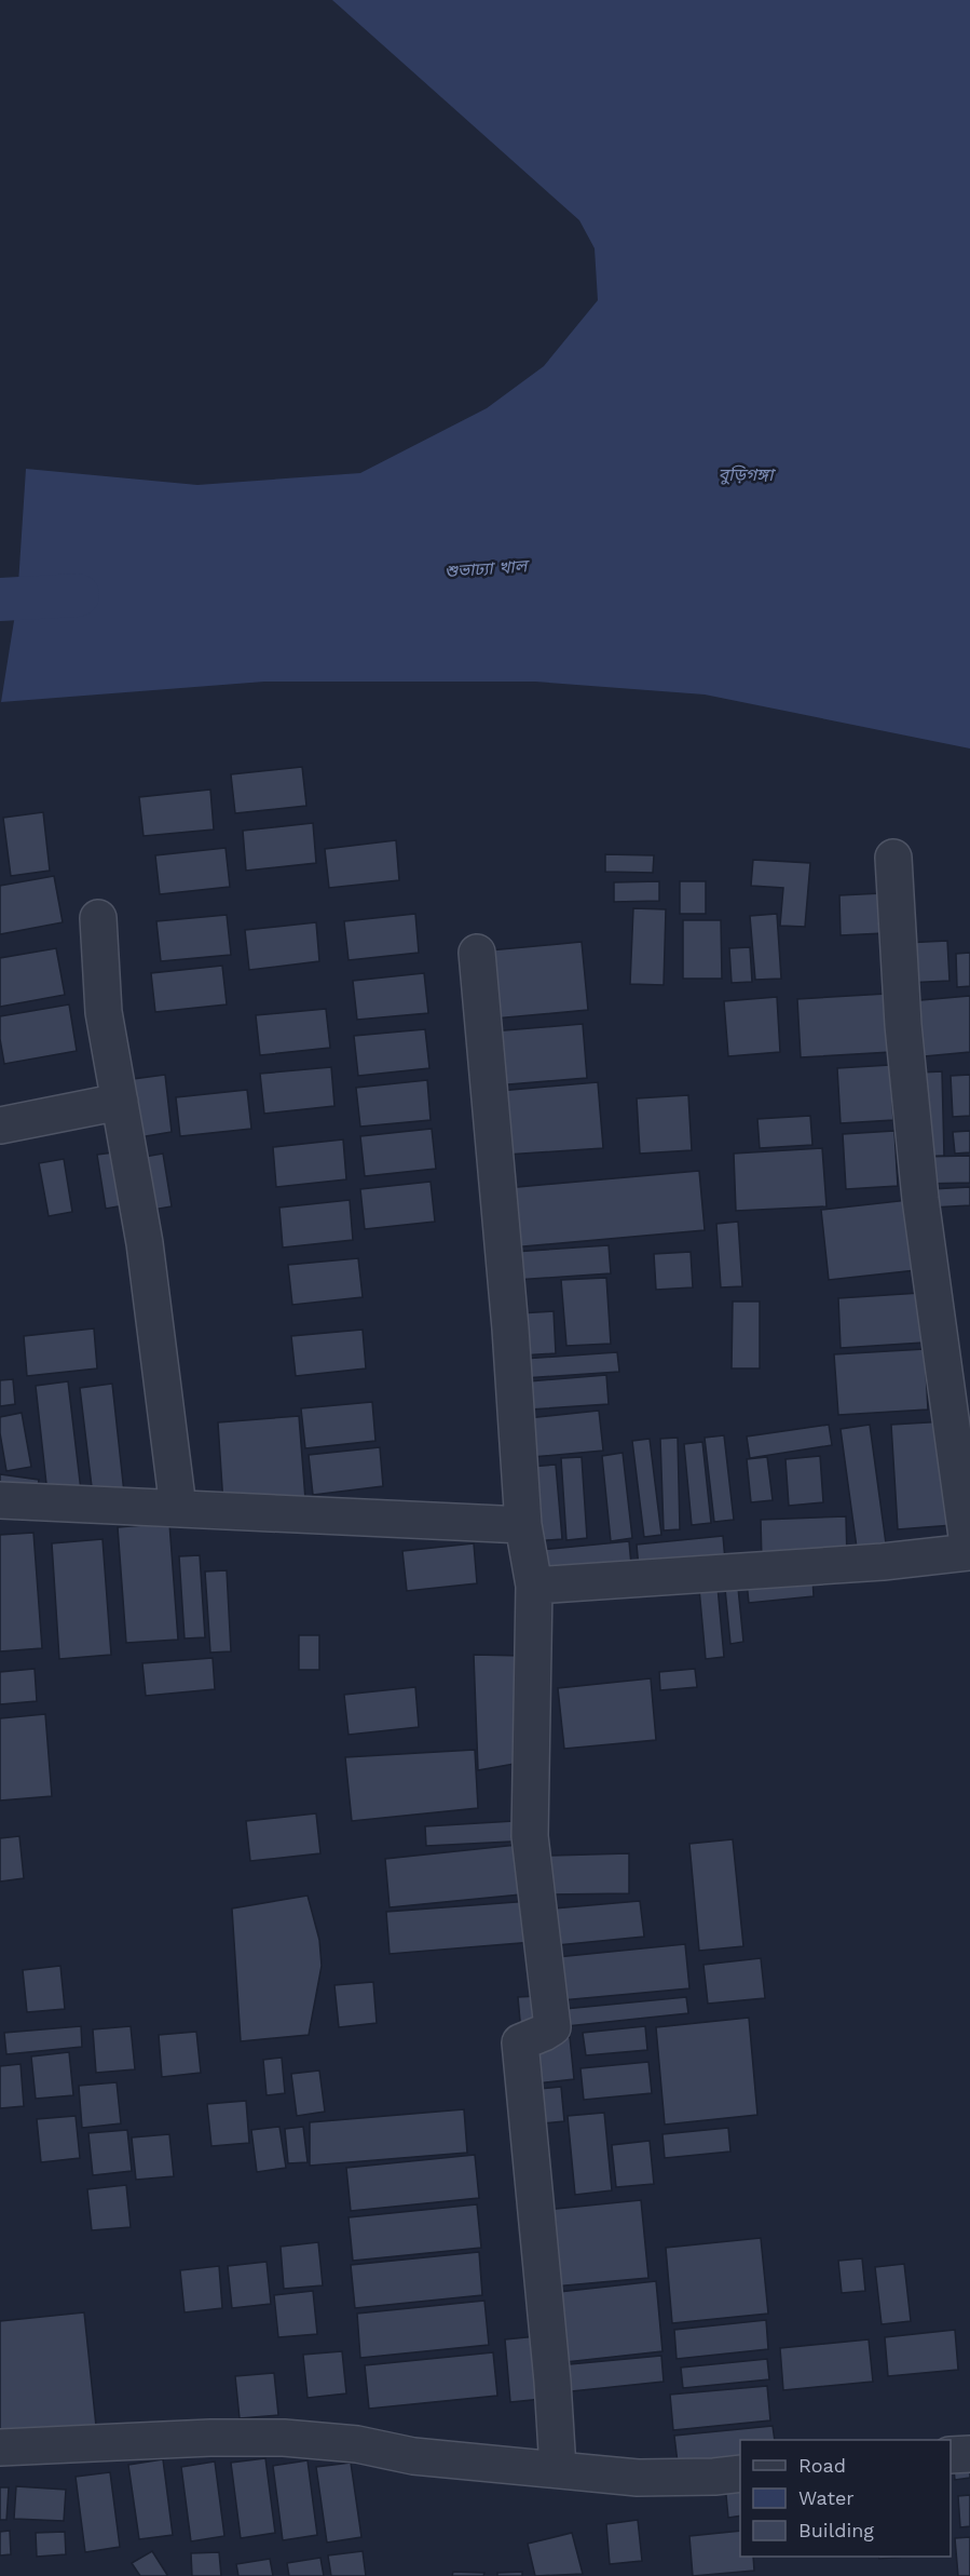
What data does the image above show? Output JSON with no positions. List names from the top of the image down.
{
  "water": ["বুড়িগঙ্গা", "শুভাঢ্যা খাল"],
  "legend": ["Road", "Water", "Building"]
}
